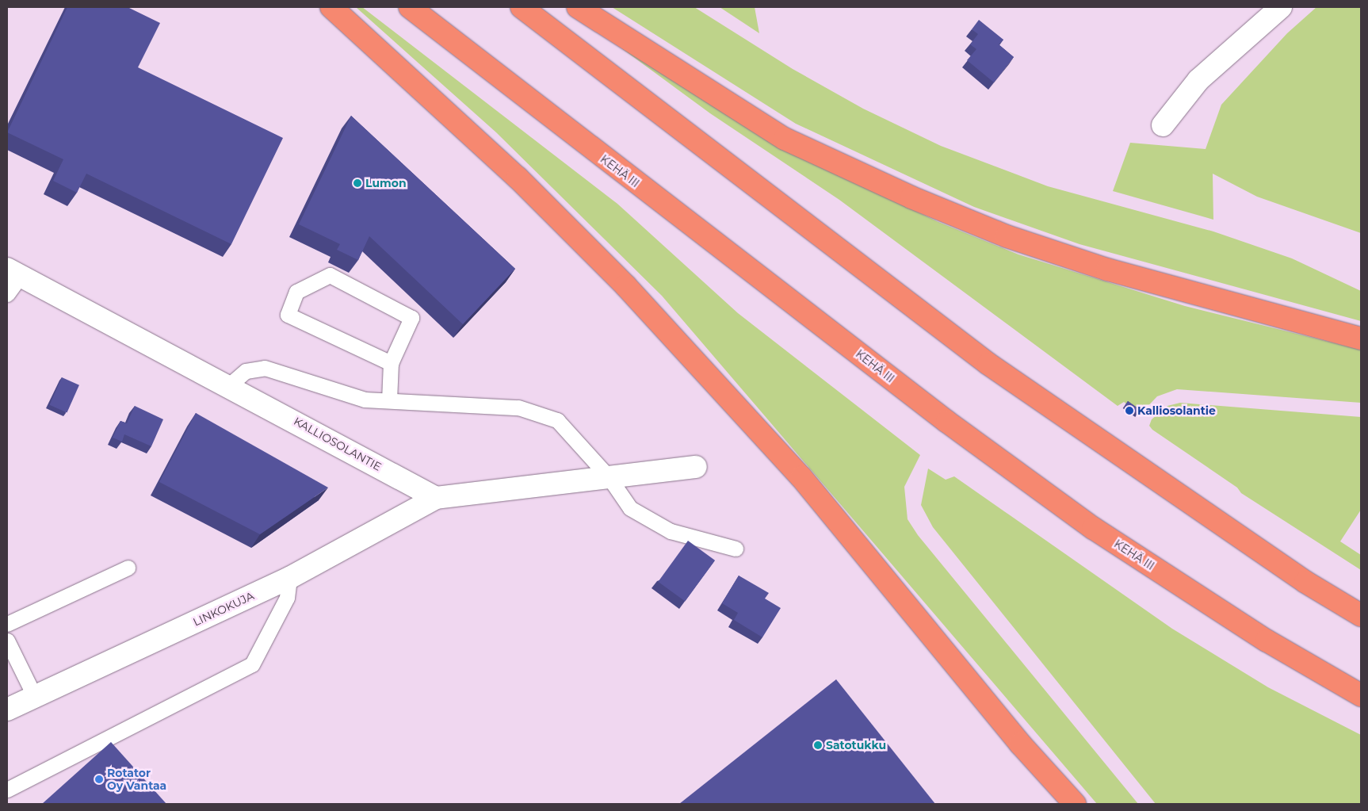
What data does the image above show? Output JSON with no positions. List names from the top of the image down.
{
  "streets": {
    "highway": ["KEHÄ III"],
    "street": ["KALLIOSOLANTIE", "LINKOKUJA"]
  },
  "crossings": [
    ["KALLIOSOLANTIE", "LINKOKUJA"]
  ],
  "places": [
    "Lumon",
    "Kalliosolantie",
    "Satotukku",
    "Rotator Oy Vantaa"
  ]
}
